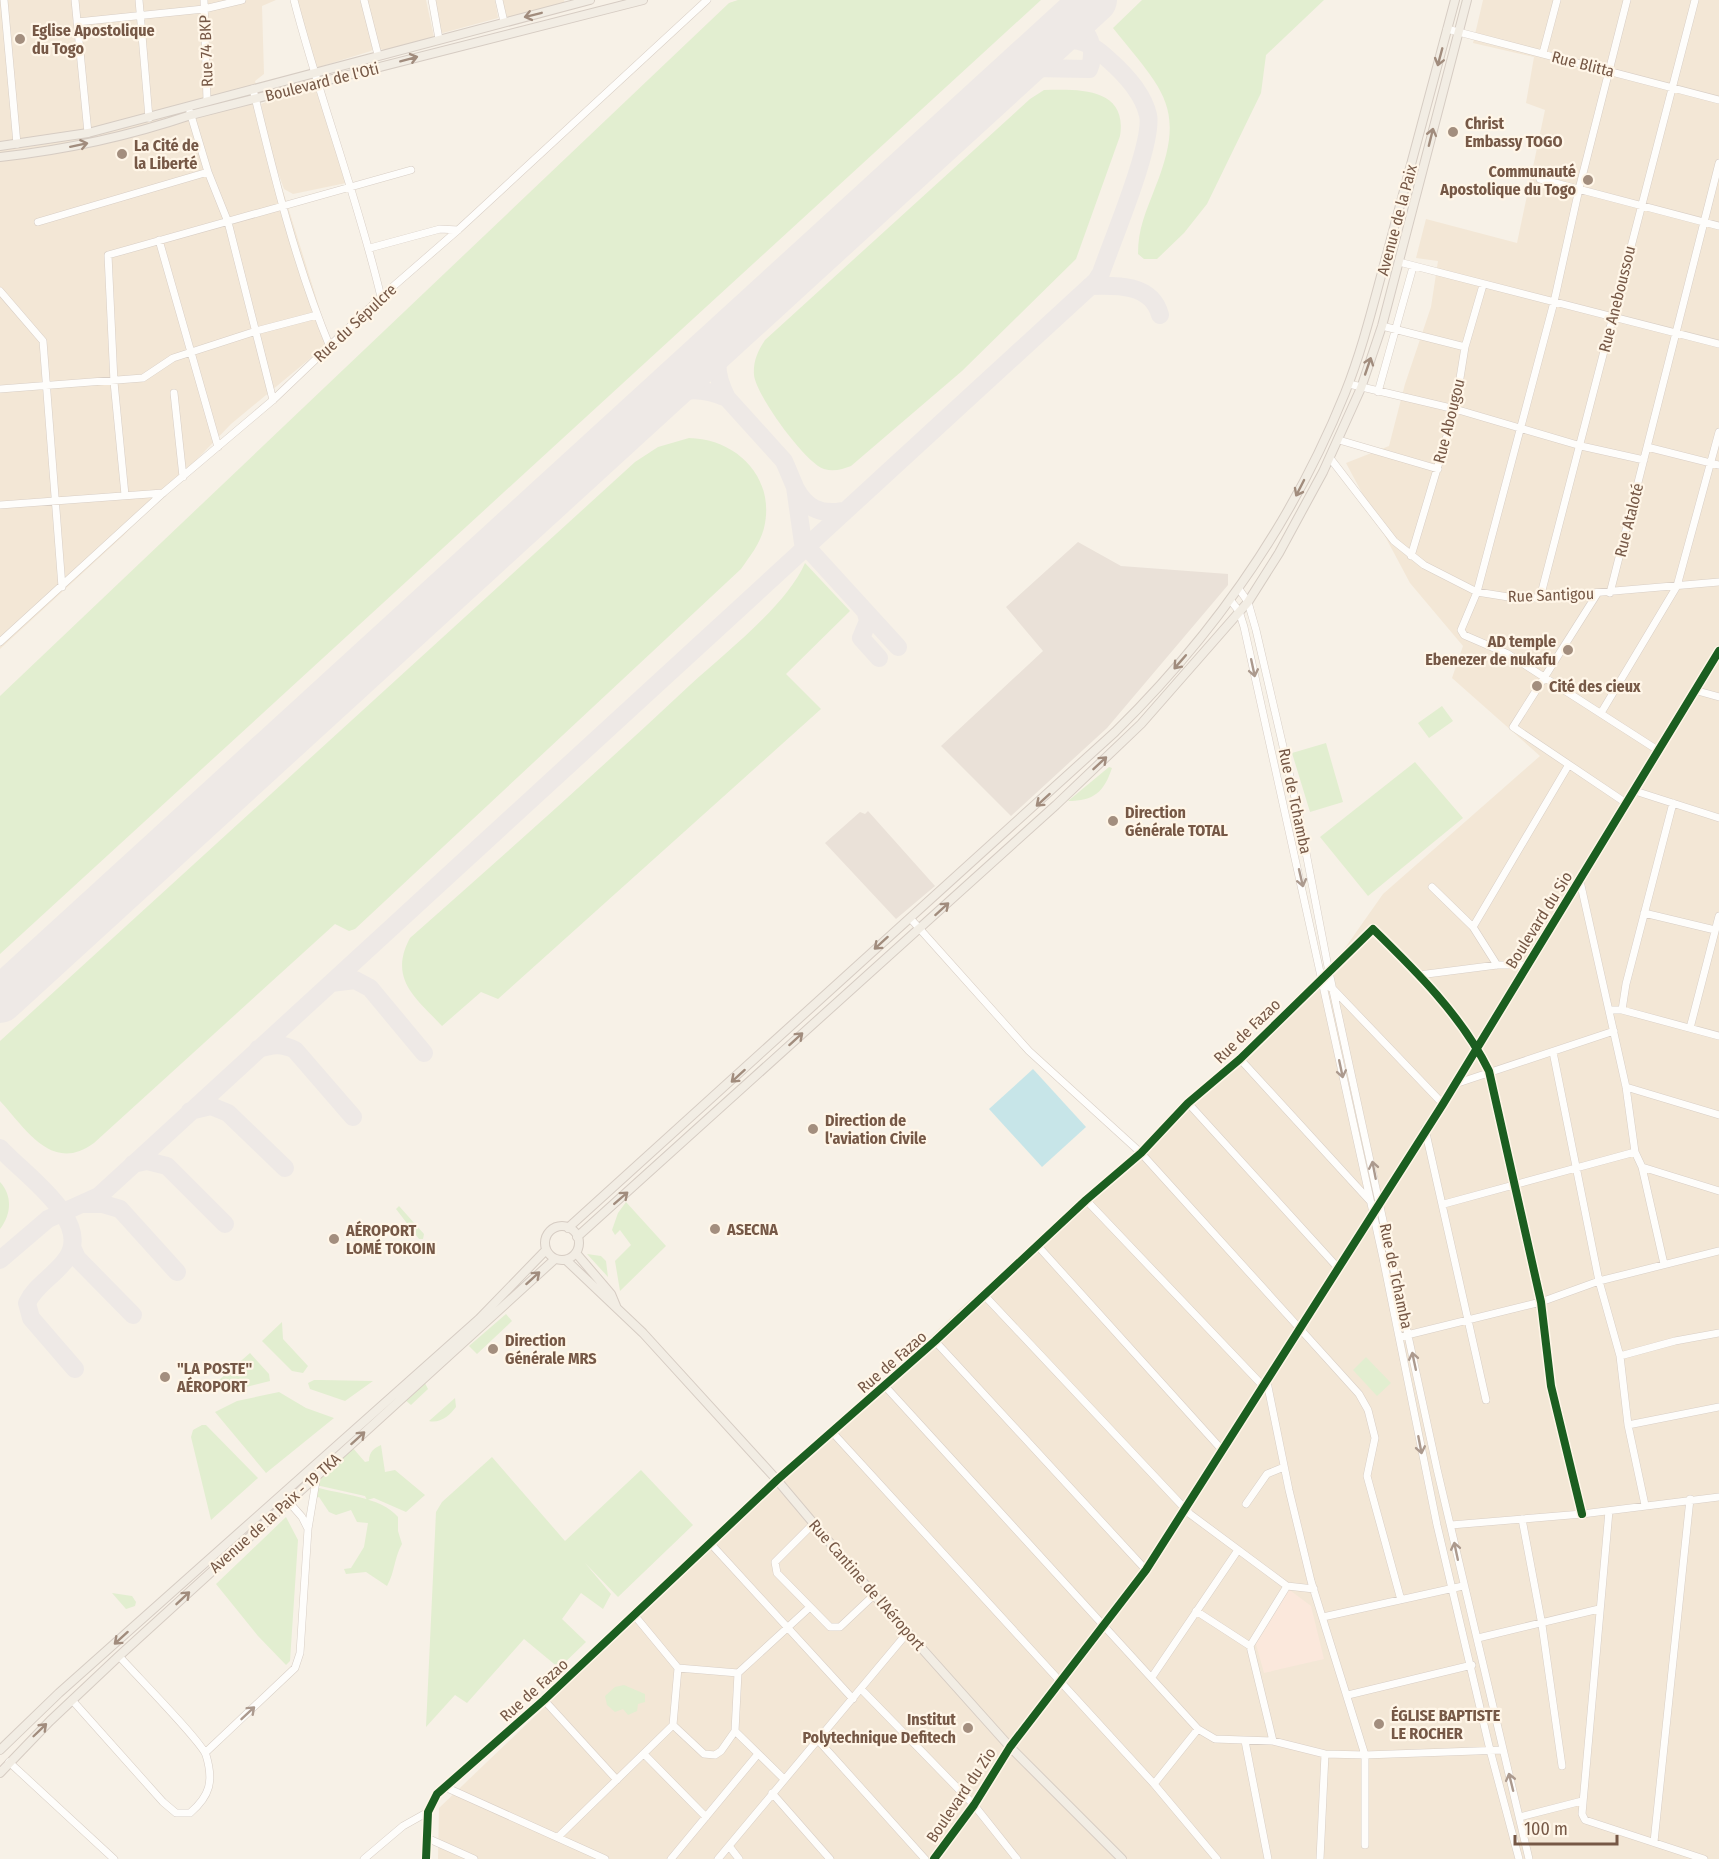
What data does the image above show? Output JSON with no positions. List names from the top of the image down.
{
  "streets": {
    "main road": [
      "Boulevard de l'Oti",
      "Avenue de la Paix",
      "Avenue de la Paix - 19 TKA",
      "Rue Cantine de l'Aéroport"
    ],
    "street": [
      "Rue 74 BKP",
      "Rue Blitta",
      "Rue Aneboussou",
      "Rue du Sépulcre",
      "Rue Abougou",
      "Rue Ataloté",
      "Rue Santigou",
      "Rue de Tchamba",
      "Boulevard du Sio",
      "Rue de Fazao",
      "Boulevard du Zio"
    ]
  },
  "crossings": [
    ["Rue 74 BKP", "Boulevard de l'Oti"],
    ["Rue Blitta", "Avenue de la Paix"],
    ["Rue Blitta", "Rue Aneboussou"],
    ["Avenue de la Paix", "Rue de Tchamba"],
    ["Avenue de la Paix", "Avenue de la Paix - 19 TKA"],
    ["Rue Aneboussou", "Rue Santigou"],
    ["Rue Abougou", "Rue Santigou"],
    ["Rue Ataloté", "Rue Santigou"],
    ["Rue de Tchamba", "Boulevard du Sio"],
    ["Rue de Tchamba", "Rue de Fazao"],
    ["Boulevard du Sio", "Boulevard du Zio"],
    ["Rue de Fazao", "Rue Cantine de l'Aéroport"],
    ["Rue Cantine de l'Aéroport", "Boulevard du Zio"]
  ],
  "places": [
    "Eglise Apostolique du Togo",
    "Christ Embassy TOGO",
    "La Cité de la Liberté",
    "Communauté Apostolique du Togo",
    "AD temple Ebenezer de nukafu",
    "Cité des cieux",
    "Direction Générale TOTAL",
    "Direction de l'aviation Civile",
    "ASECNA",
    "AÉROPORT LOMÉ TOKOIN",
    "Direction Générale MRS",
    "\"LA POSTE\" AÉROPORT",
    "ÉGLISE BAPTISTE LE ROCHER",
    "Institut Polytechnique Defitech"
  ],
  "scale_bar": "100 m"
}
